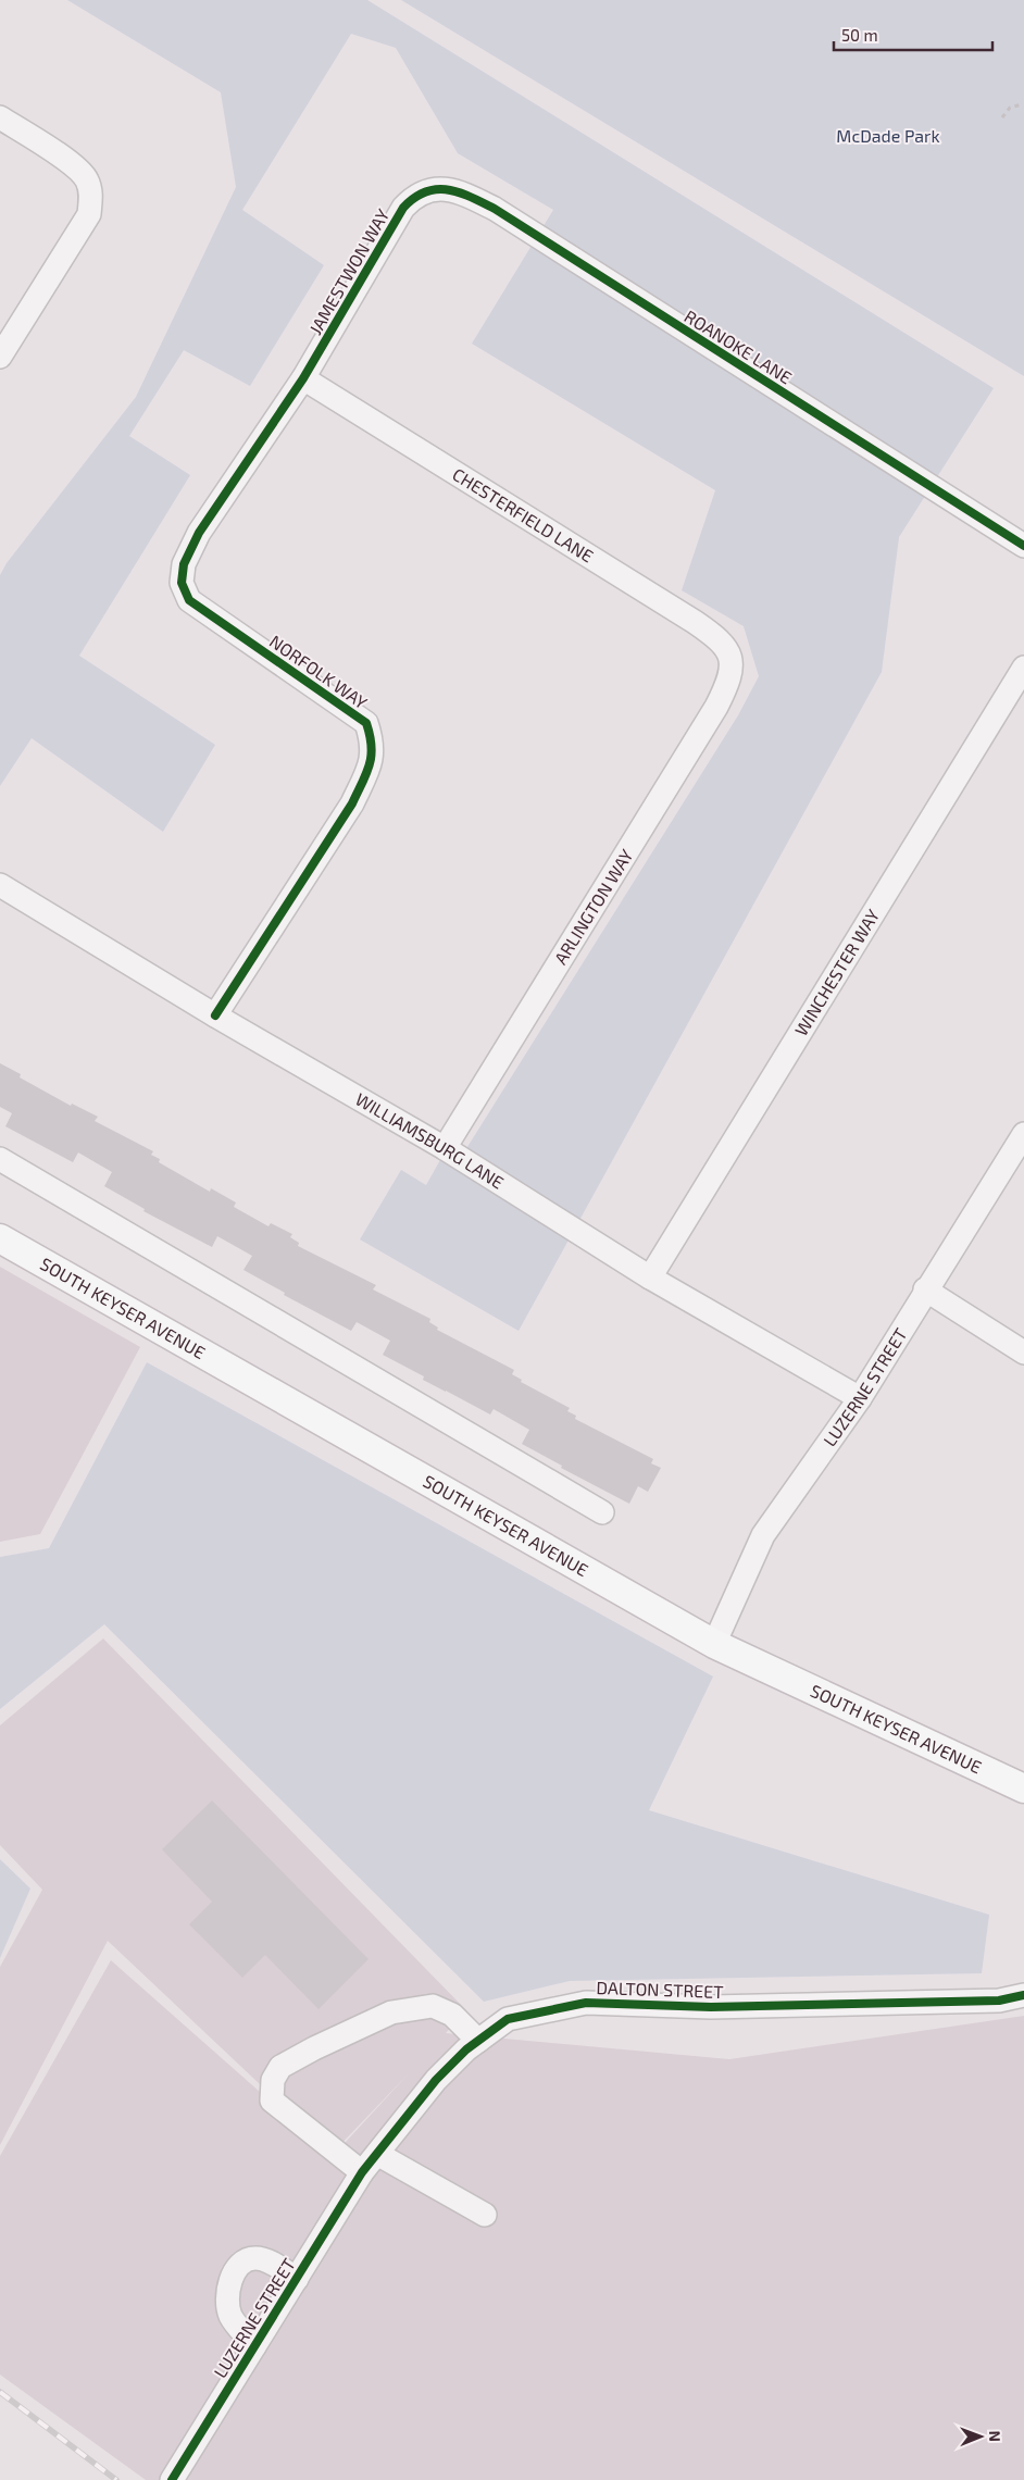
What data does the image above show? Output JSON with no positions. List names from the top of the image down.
{
  "streets": {
    "main road": ["SOUTH KEYSER AVENUE"],
    "street": [
      "JAMESTWON WAY",
      "ROANOKE LANE",
      "CHESTERFIELD LANE",
      "NORFOLK WAY",
      "ARLINGTON WAY",
      "WINCHESTER WAY",
      "WILLIAMSBURG LANE",
      "LUZERNE STREET",
      "DALTON STREET"
    ]
  },
  "crossings": [
    ["JAMESTWON WAY", "ROANOKE LANE"],
    ["JAMESTWON WAY", "CHESTERFIELD LANE"],
    ["JAMESTWON WAY", "NORFOLK WAY"],
    ["CHESTERFIELD LANE", "NORFOLK WAY"],
    ["CHESTERFIELD LANE", "ARLINGTON WAY"],
    ["NORFOLK WAY", "WILLIAMSBURG LANE"],
    ["ARLINGTON WAY", "WILLIAMSBURG LANE"],
    ["WINCHESTER WAY", "WILLIAMSBURG LANE"],
    ["WILLIAMSBURG LANE", "LUZERNE STREET"],
    ["SOUTH KEYSER AVENUE", "LUZERNE STREET"],
    ["LUZERNE STREET", "DALTON STREET"]
  ],
  "parks": ["McDade Park"],
  "scale_bar": "50 m",
  "north": "right"
}
